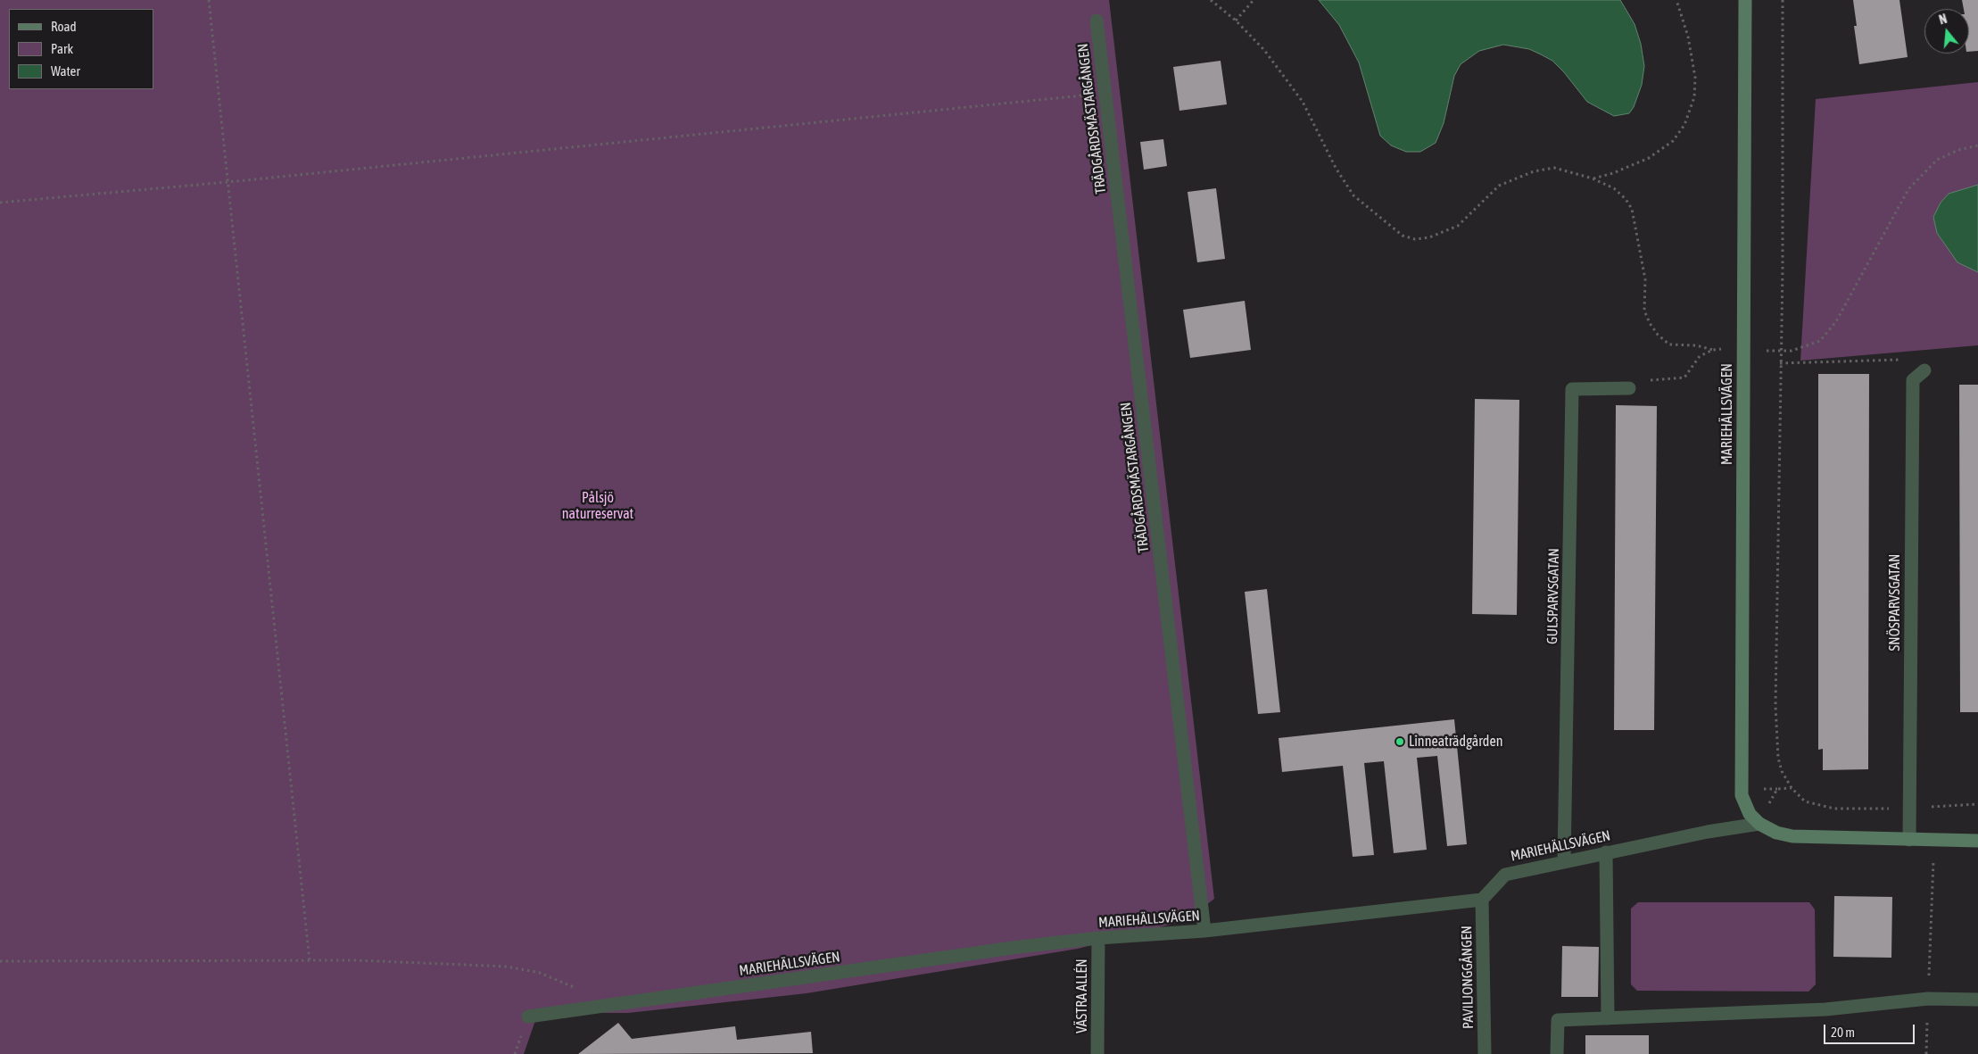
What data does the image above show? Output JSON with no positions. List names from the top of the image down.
{
  "streets": {
    "street": [
      "TRÄDGÅRDSMÄSTARGÅNGEN",
      "MARIEHÄLLSVÄGEN",
      "GULSPARVSGATAN",
      "SNÖSPARVSGATAN",
      "PAVILJONGGÅNGEN",
      "VÄSTRA ALLÉN"
    ]
  },
  "crossings": [
    ["TRÄDGÅRDSMÄSTARGÅNGEN", "MARIEHÄLLSVÄGEN"],
    ["MARIEHÄLLSVÄGEN", "GULSPARVSGATAN"],
    ["MARIEHÄLLSVÄGEN", "SNÖSPARVSGATAN"],
    ["MARIEHÄLLSVÄGEN", "PAVILJONGGÅNGEN"],
    ["MARIEHÄLLSVÄGEN", "VÄSTRA ALLÉN"]
  ],
  "parks": ["Pålsjö naturreservat"],
  "places": ["Linneaträdgården"],
  "legend": ["Road", "Park", "Water"],
  "scale_bar": "20 m",
  "north": "top"
}
